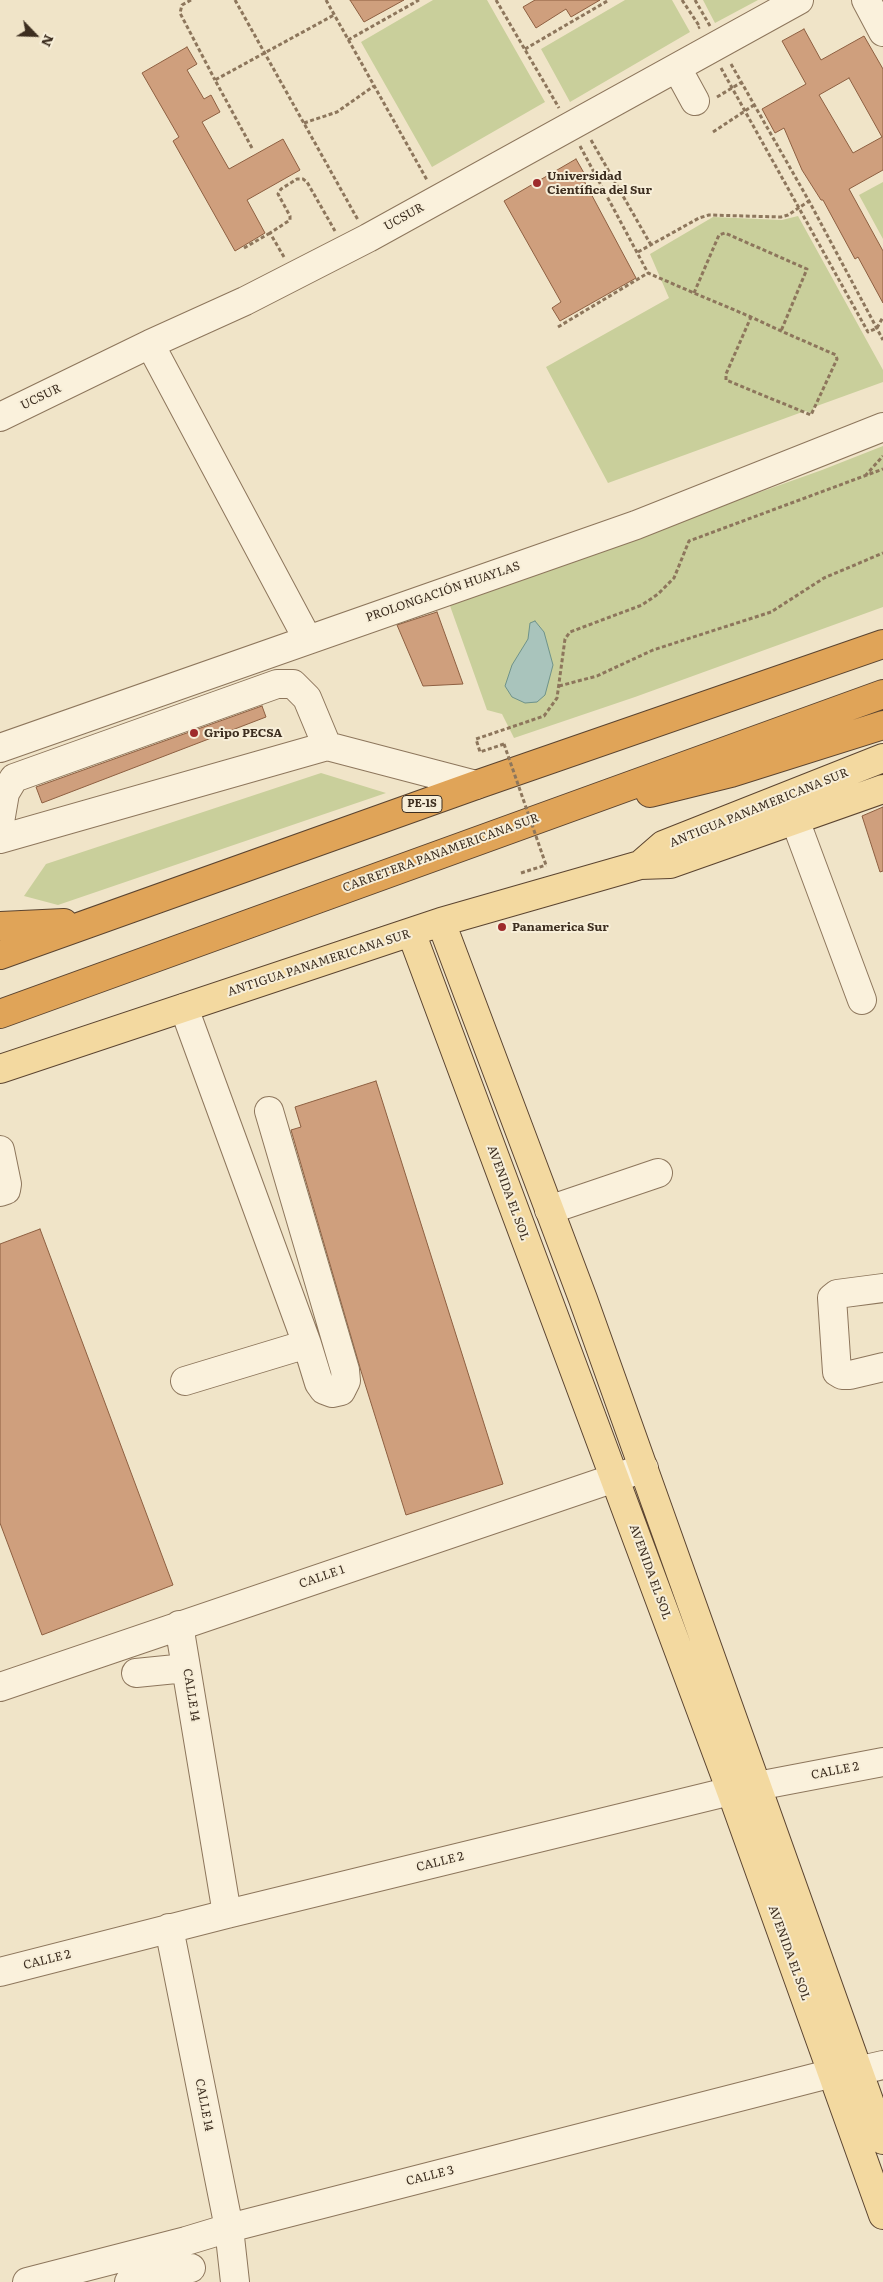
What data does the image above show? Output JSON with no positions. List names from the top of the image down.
{
  "streets": {
    "highway": ["PE-1S", "CARRETERA PANAMERICANA SUR"],
    "main road": ["ANTIGUA PANAMERICANA SUR", "AVENIDA EL SOL"],
    "street": [
      "UCSUR",
      "PROLONGACIÓN HUAYLAS",
      "CALLE 1",
      "CALLE 14",
      "CALLE 2",
      "CALLE 3"
    ]
  },
  "crossings": [
    ["ANTIGUA PANAMERICANA SUR", "AVENIDA EL SOL"],
    ["AVENIDA EL SOL", "CALLE 1"],
    ["AVENIDA EL SOL", "CALLE 2"],
    ["AVENIDA EL SOL", "CALLE 3"],
    ["CALLE 1", "CALLE 14"],
    ["CALLE 14", "CALLE 2"],
    ["CALLE 14", "CALLE 3"]
  ],
  "places": ["Universidad Científica del Sur", "Gripo PECSA", "Panamerica Sur"],
  "north": "bottom right"
}
